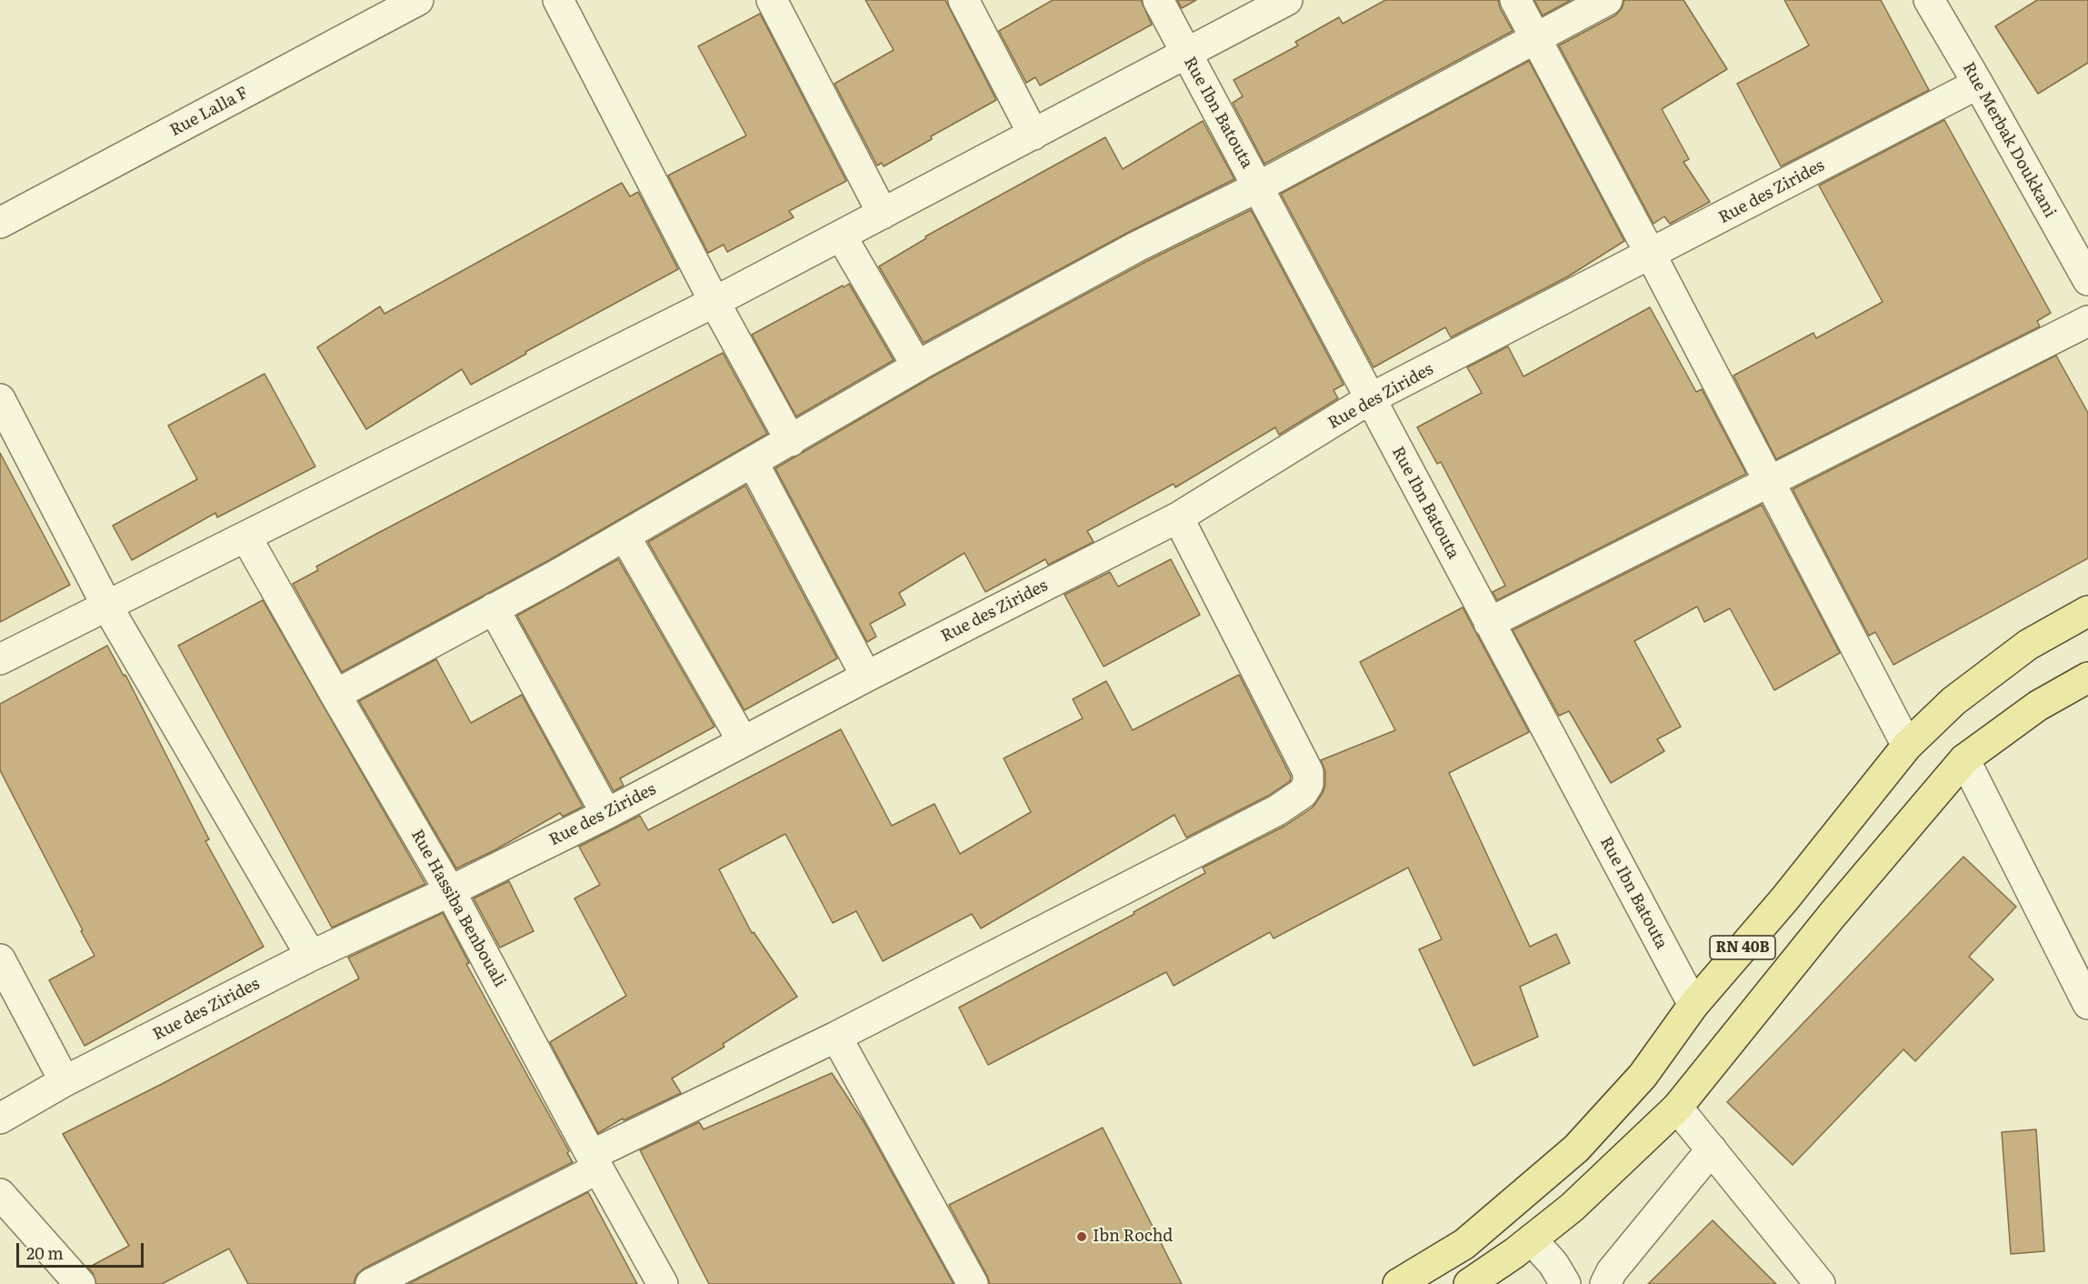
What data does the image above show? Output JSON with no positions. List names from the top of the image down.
{
  "streets": {
    "main road": ["RN 40B"],
    "street": [
      "Rue Lalla F",
      "Rue Ibn Batouta",
      "Rue Merbak Doukkani",
      "Rue des Zirides",
      "Rue Hassiba Benbouali"
    ]
  },
  "crossings": [
    ["Rue Ibn Batouta", "Rue des Zirides"],
    ["Rue Ibn Batouta", "RN 40B"],
    ["Rue Merbak Doukkani", "Rue des Zirides"],
    ["Rue des Zirides", "Rue Hassiba Benbouali"]
  ],
  "places": ["Ibn Rochd"],
  "scale_bar": "20 m"
}
